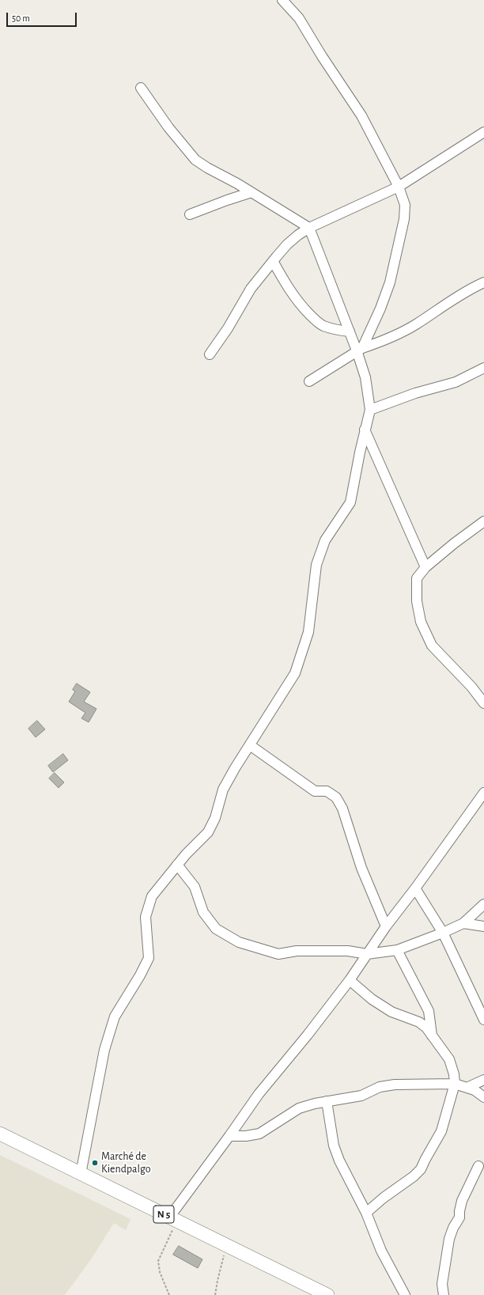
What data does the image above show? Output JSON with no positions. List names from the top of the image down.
{
  "streets": {
    "highway": ["N 5"]
  },
  "places": ["Marché de Kiendpalgo"],
  "scale_bar": "50 m"
}
